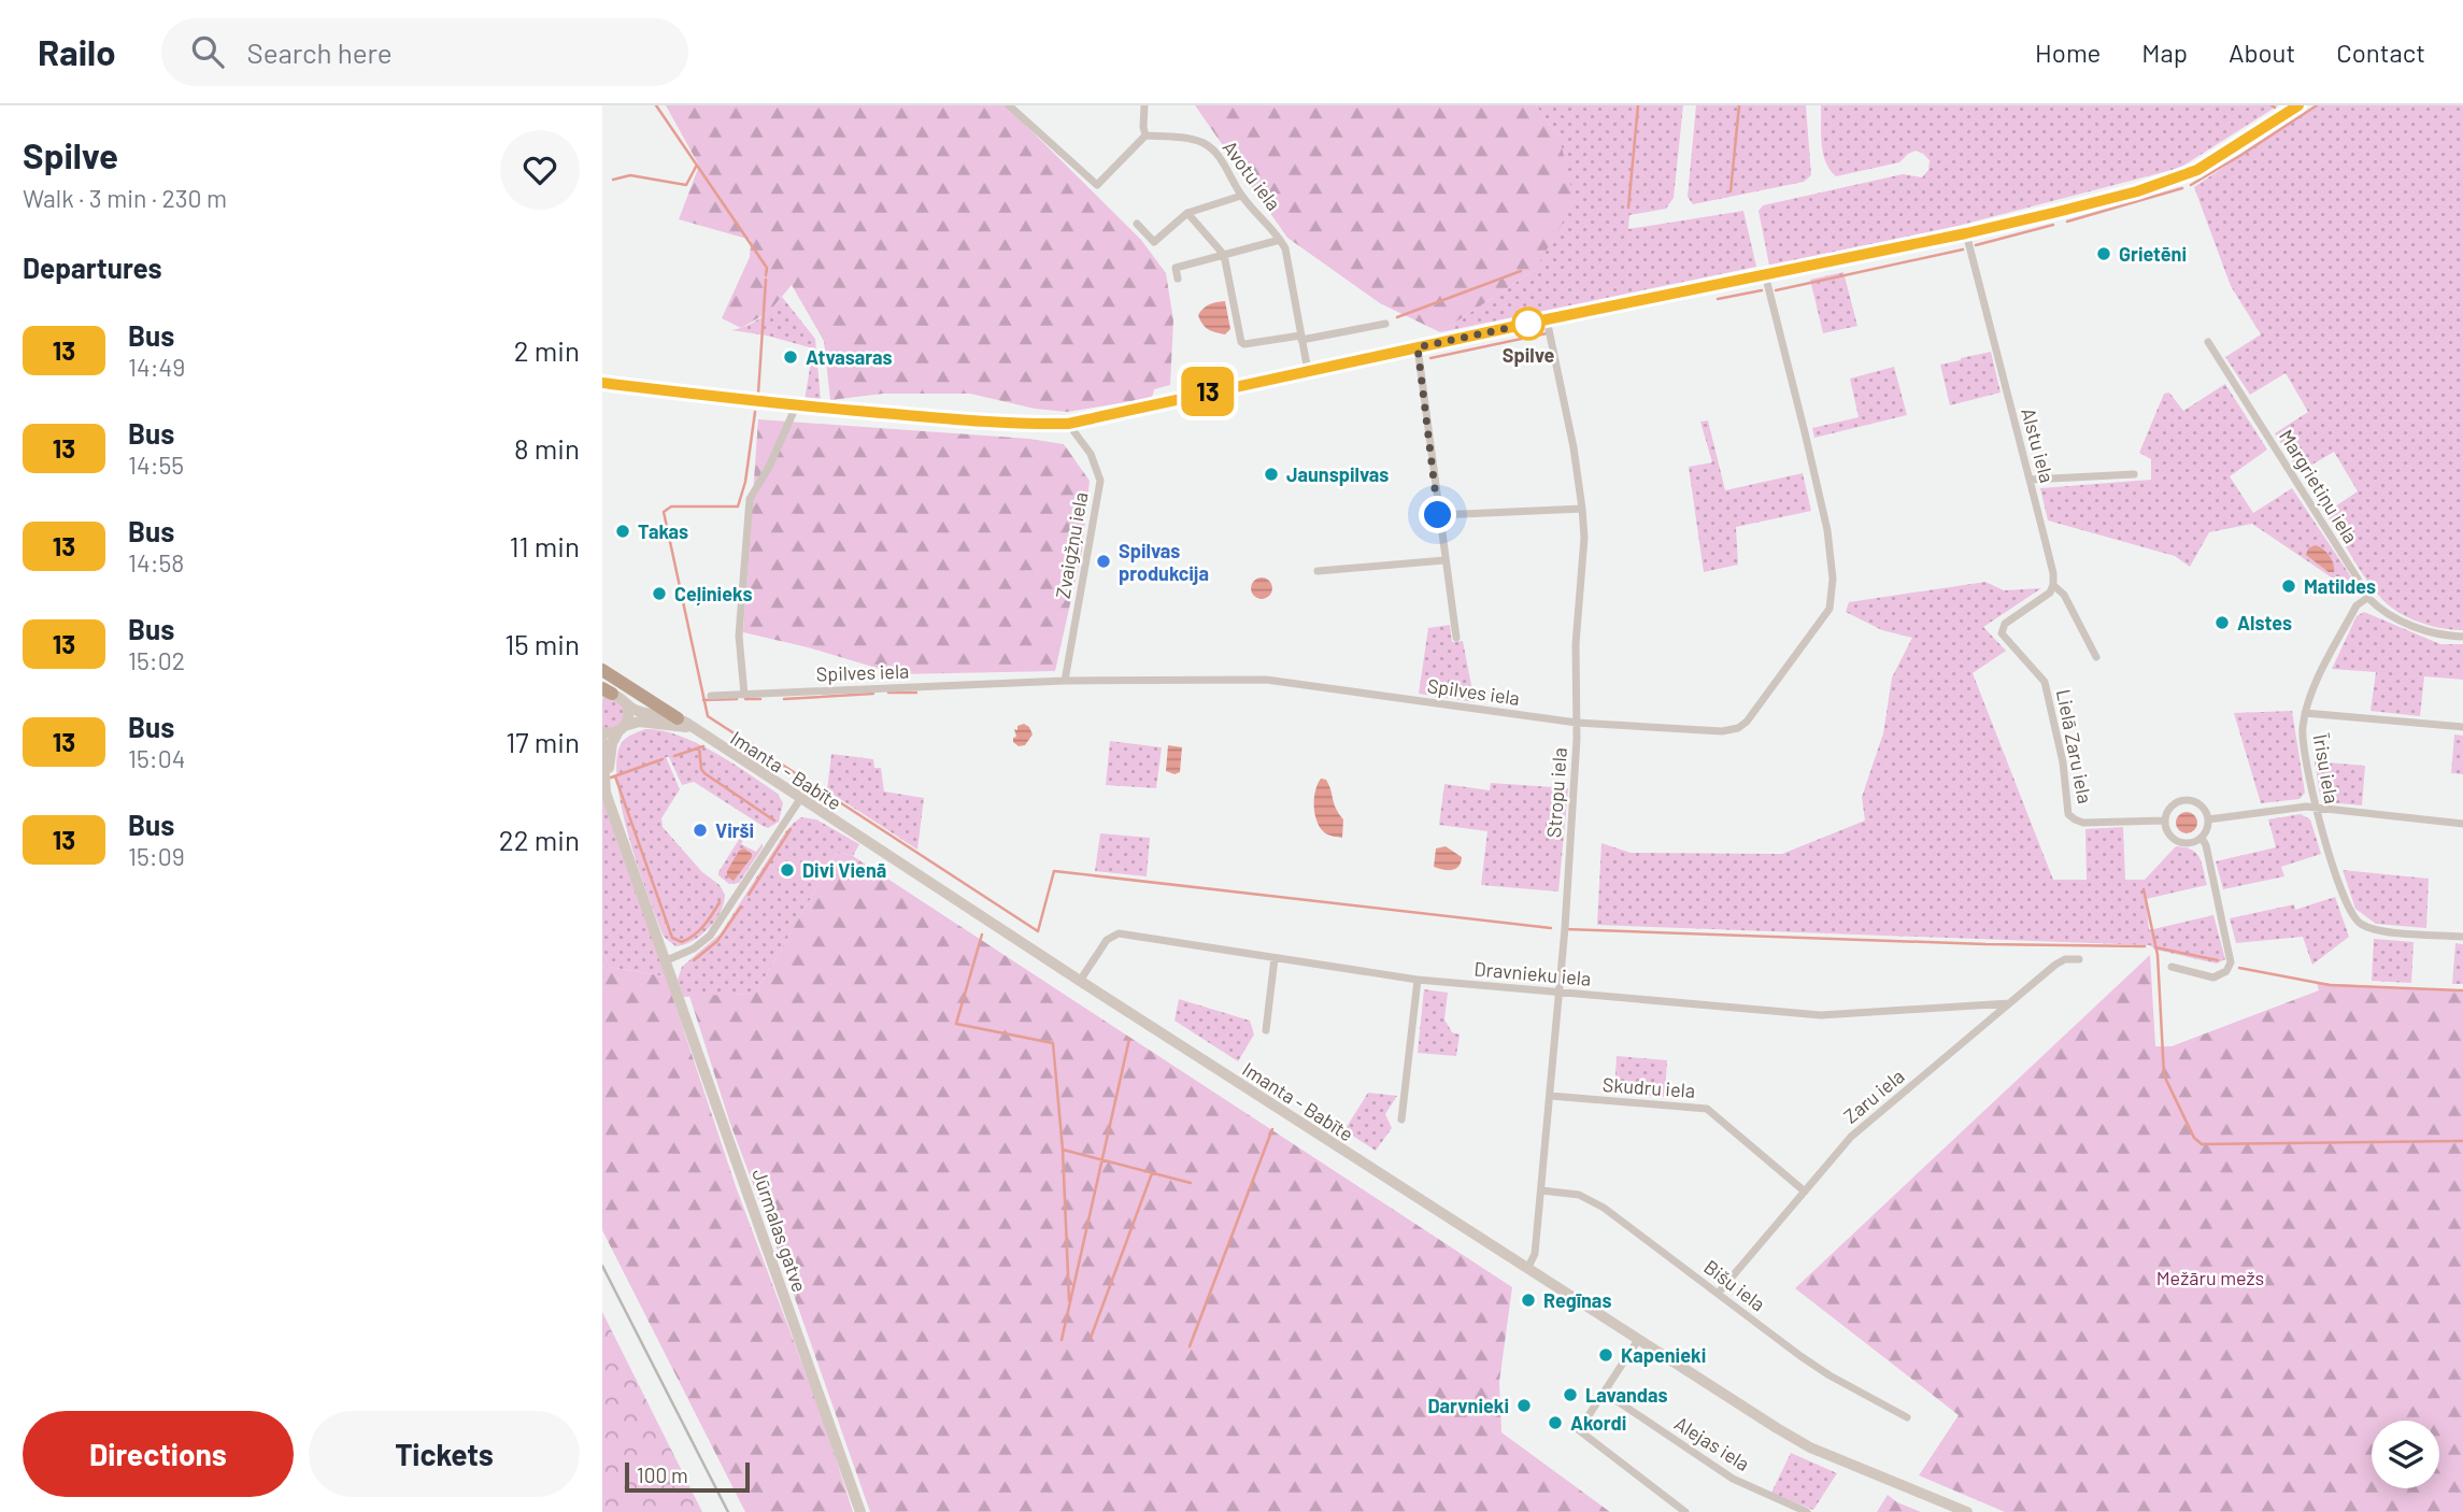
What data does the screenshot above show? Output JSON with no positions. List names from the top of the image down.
{
  "streets": {
    "main road": ["Imanta - Babīte", "Jūrmalas gatve"],
    "street": [
      "Avotu iela",
      "Alstu iela",
      "Margrietiņu iela",
      "Zvaigžņu iela",
      "Spilves iela",
      "Lielā Zaru iela",
      "Īrisu iela",
      "Stropu iela",
      "Dravnieku iela",
      "Skudru iela",
      "Zaru iela",
      "Bišu iela",
      "Alejas iela"
    ]
  },
  "crossings": [
    ["Alstu iela", "Lielā Zaru iela"],
    ["Margrietiņu iela", "Īrisu iela"],
    ["Zvaigžņu iela", "Spilves iela"],
    ["Spilves iela", "Stropu iela"],
    ["Imanta - Babīte", "Stropu iela"],
    ["Imanta - Babīte", "Dravnieku iela"],
    ["Stropu iela", "Dravnieku iela"],
    ["Stropu iela", "Skudru iela"],
    ["Stropu iela", "Bišu iela"],
    ["Dravnieku iela", "Zaru iela"],
    ["Skudru iela", "Zaru iela"],
    ["Zaru iela", "Bišu iela"]
  ],
  "parks": ["Mežāru mežs"],
  "places": [
    "Grietēni",
    "Spilve",
    "Atvasaras",
    "Jaunspilvas",
    "Takas",
    "Spilvas produkcija",
    "Matildes",
    "Ceļinieks",
    "Alstes",
    "Virši",
    "Divi Vienā",
    "Regīnas",
    "Kapenieki",
    "Lavandas",
    "Darvnieki",
    "Akordi"
  ],
  "lines": ["bus line 13"],
  "scale_bar": "100 m",
  "page": {
    "header": "Railo",
    "search": "Search here",
    "nav": [
      "Home",
      "Map",
      "About",
      "Contact"
    ],
    "heading": [
      ["Spilve", "Walk · 3 min · 230 m"],
      "Departures"
    ],
    "on_map": "13",
    "list": [
      {
        "mark": "13",
        "name": "Bus",
        "note": "14:49",
        "value": "2 min"
      },
      {
        "mark": "13",
        "name": "Bus",
        "note": "14:55",
        "value": "8 min"
      },
      {
        "mark": "13",
        "name": "Bus",
        "note": "14:58",
        "value": "11 min"
      },
      {
        "mark": "13",
        "name": "Bus",
        "note": "15:02",
        "value": "15 min"
      },
      {
        "mark": "13",
        "name": "Bus",
        "note": "15:04",
        "value": "17 min"
      },
      {
        "mark": "13",
        "name": "Bus",
        "note": "15:09",
        "value": "22 min"
      }
    ],
    "buttons": ["Directions", "Tickets"],
    "scale": "100 m"
  }
}
